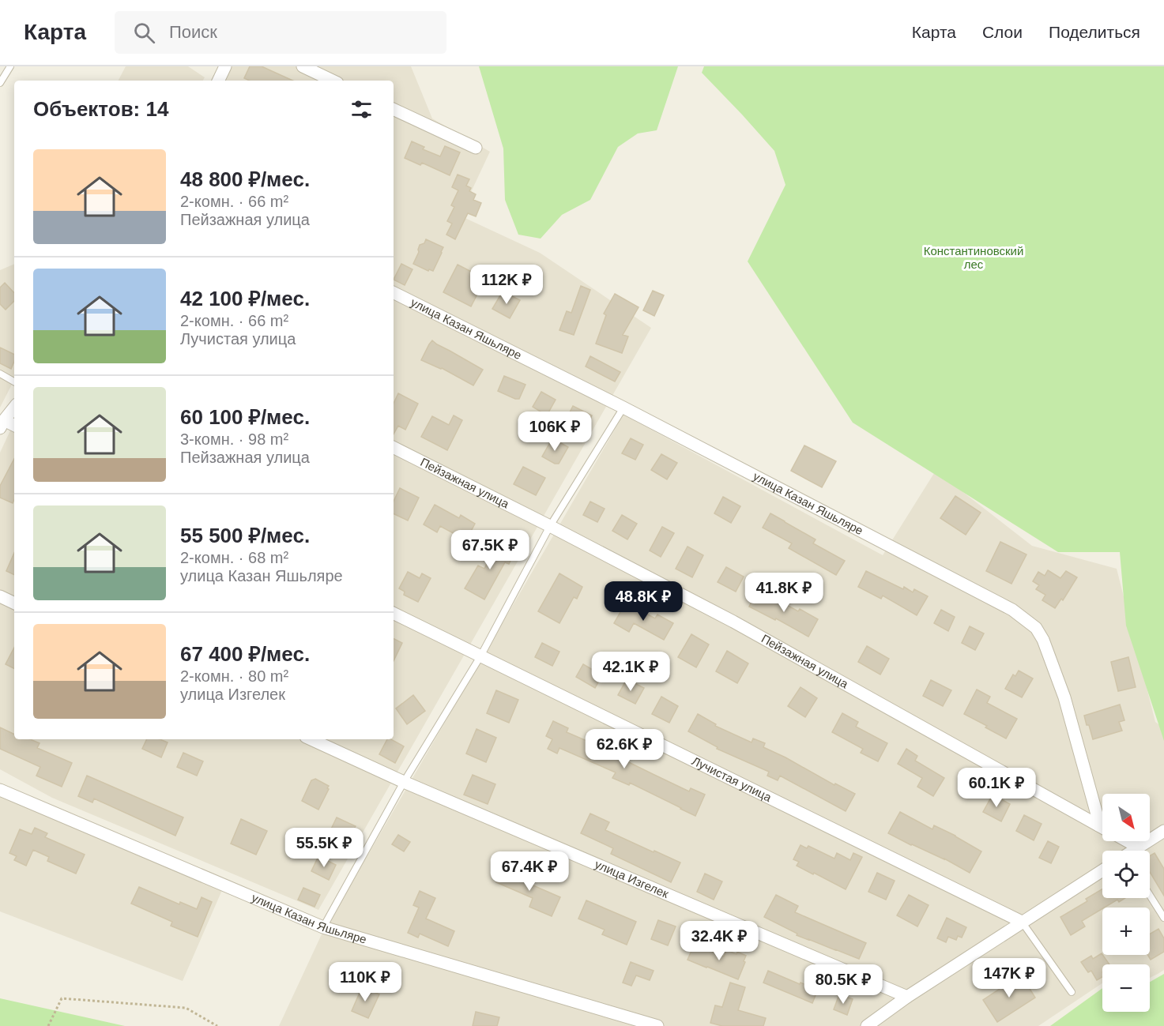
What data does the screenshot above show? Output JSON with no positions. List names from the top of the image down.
{
  "streets": {
    "street": [
      "улица Казан Яшьляре",
      "Пейзажная улица",
      "Лучистая улица",
      "улица Изгелек"
    ]
  },
  "crossings": [
    ["улица Казан Яшьляре", "Пейзажная улица"]
  ],
  "parks": ["Константиновский лес"],
  "north": "bottom right",
  "page": {
    "header": "Карта",
    "search": "Поиск",
    "nav": ["Карта", "Слои", "Поделиться"],
    "heading": "Объектов: 14",
    "list": [
      {
        "name": "48 800 ₽/мес.",
        "note": "2-комн. · 66 m² · Пейзажная улица"
      },
      {
        "name": "42 100 ₽/мес.",
        "note": "2-комн. · 66 m² · Лучистая улица"
      },
      {
        "name": "60 100 ₽/мес.",
        "note": "3-комн. · 98 m² · Пейзажная улица"
      },
      {
        "name": "55 500 ₽/мес.",
        "note": "2-комн. · 68 m² · улица Казан Яшьляре"
      },
      {
        "name": "67 400 ₽/мес.",
        "note": "2-комн. · 80 m² · улица Изгелек"
      }
    ],
    "price": [
      "112K ₽",
      "106K ₽",
      "67.5K ₽",
      "41.8K ₽",
      "48.8K ₽",
      "42.1K ₽",
      "62.6K ₽",
      "60.1K ₽",
      "55.5K ₽",
      "67.4K ₽",
      "32.4K ₽",
      "147K ₽",
      "110K ₽",
      "80.5K ₽"
    ],
    "map_buttons": ["+", "−"]
  }
}
